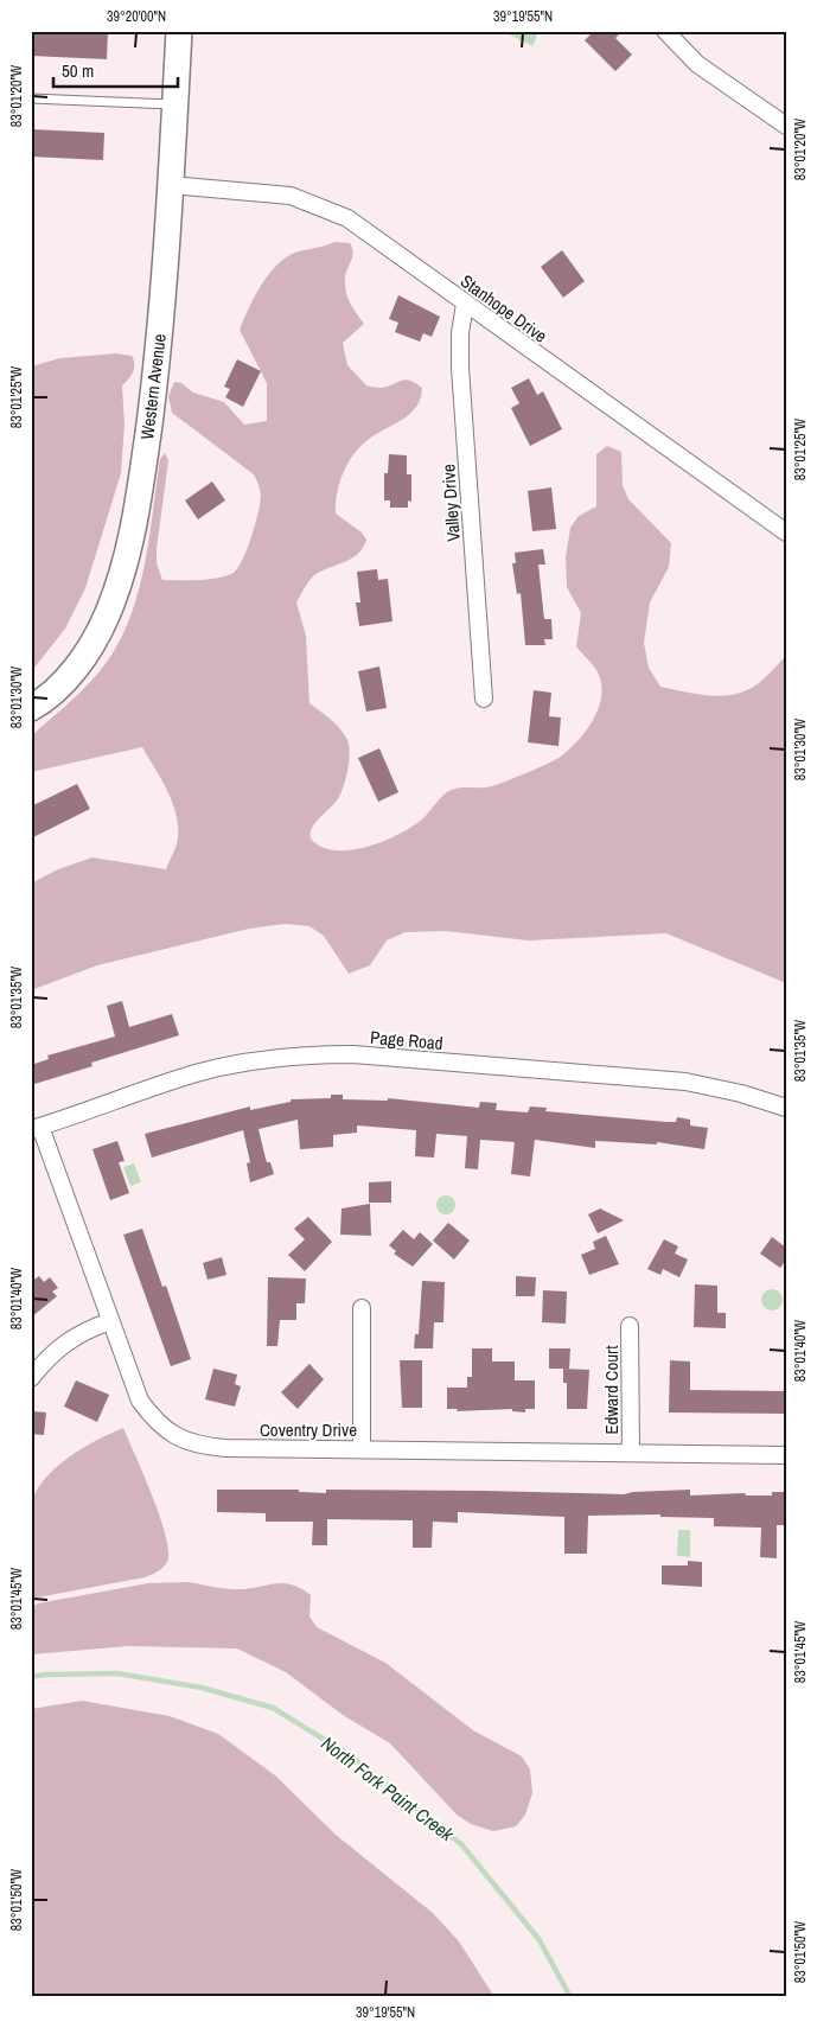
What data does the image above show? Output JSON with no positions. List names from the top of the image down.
{
  "streets": {
    "main road": ["Western Avenue"],
    "street": [
      "Stanhope Drive",
      "Valley Drive",
      "Page Road",
      "Edward Court",
      "Coventry Drive"
    ]
  },
  "crossings": [
    ["Stanhope Drive", "Western Avenue"],
    ["Stanhope Drive", "Valley Drive"],
    ["Page Road", "Coventry Drive"],
    ["Edward Court", "Coventry Drive"]
  ],
  "water": ["North Fork Paint Creek"],
  "scale_bar": "50 m",
  "coordinates": [
    "39°20'00\"N",
    "39°19'55\"N",
    "83°01'20\"W",
    "83°01'25\"W",
    "83°01'30\"W",
    "83°01'35\"W",
    "83°01'40\"W",
    "83°01'45\"W",
    "83°01'50\"W"
  ]
}
